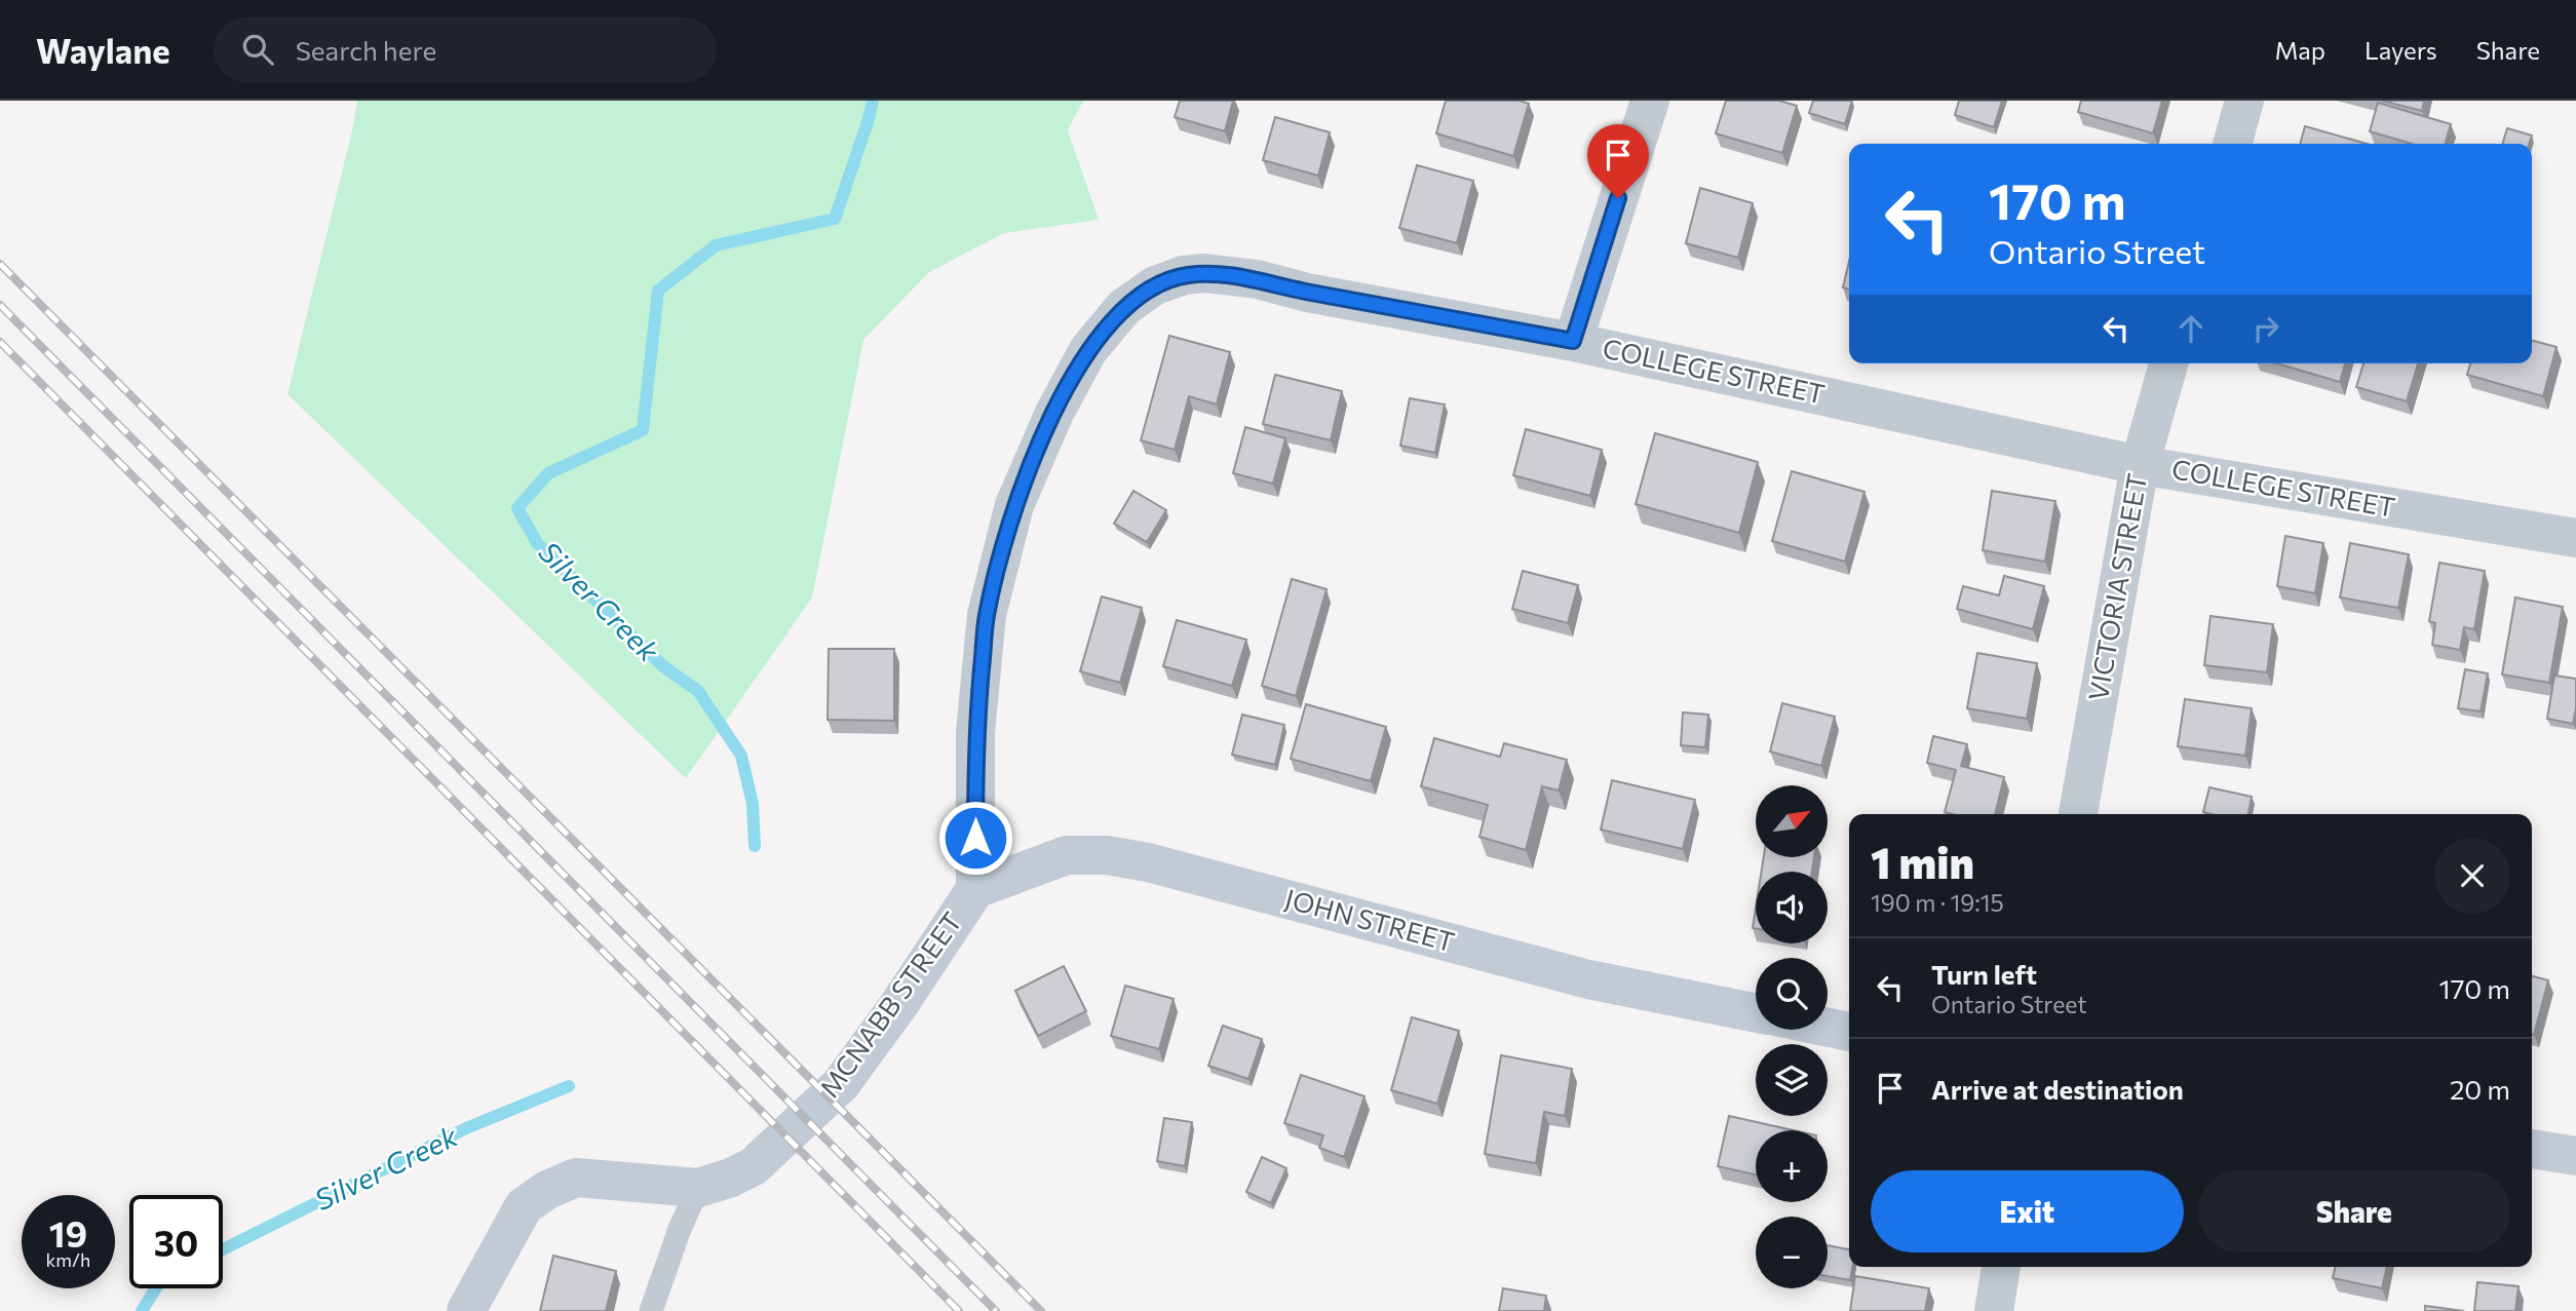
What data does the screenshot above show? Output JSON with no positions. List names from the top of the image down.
{
  "streets": {
    "street": [
      "COLLEGE STREET",
      "VICTORIA STREET",
      "JOHN STREET",
      "MCNABB STREET"
    ]
  },
  "crossings": [
    ["COLLEGE STREET", "VICTORIA STREET"],
    ["COLLEGE STREET", "JOHN STREET"],
    ["COLLEGE STREET", "MCNABB STREET"],
    ["JOHN STREET", "MCNABB STREET"]
  ],
  "water": ["Silver Creek"],
  "north": "top right",
  "page": {
    "header": "Waylane",
    "search": "Search here",
    "nav": ["Map", "Layers", "Share"],
    "turn": ["170 m", "Ontario Street"],
    "map_buttons": ["+", "−"],
    "heading": ["1 min", "190 m · 19:15"],
    "list": [
      {
        "name": "Turn left",
        "note": "Ontario Street",
        "value": "170 m"
      },
      {
        "name": "Arrive at destination",
        "value": "20 m"
      }
    ],
    "buttons": ["Exit", "Share"],
    "speed": "19 km/h",
    "limit": "30"
  }
}
